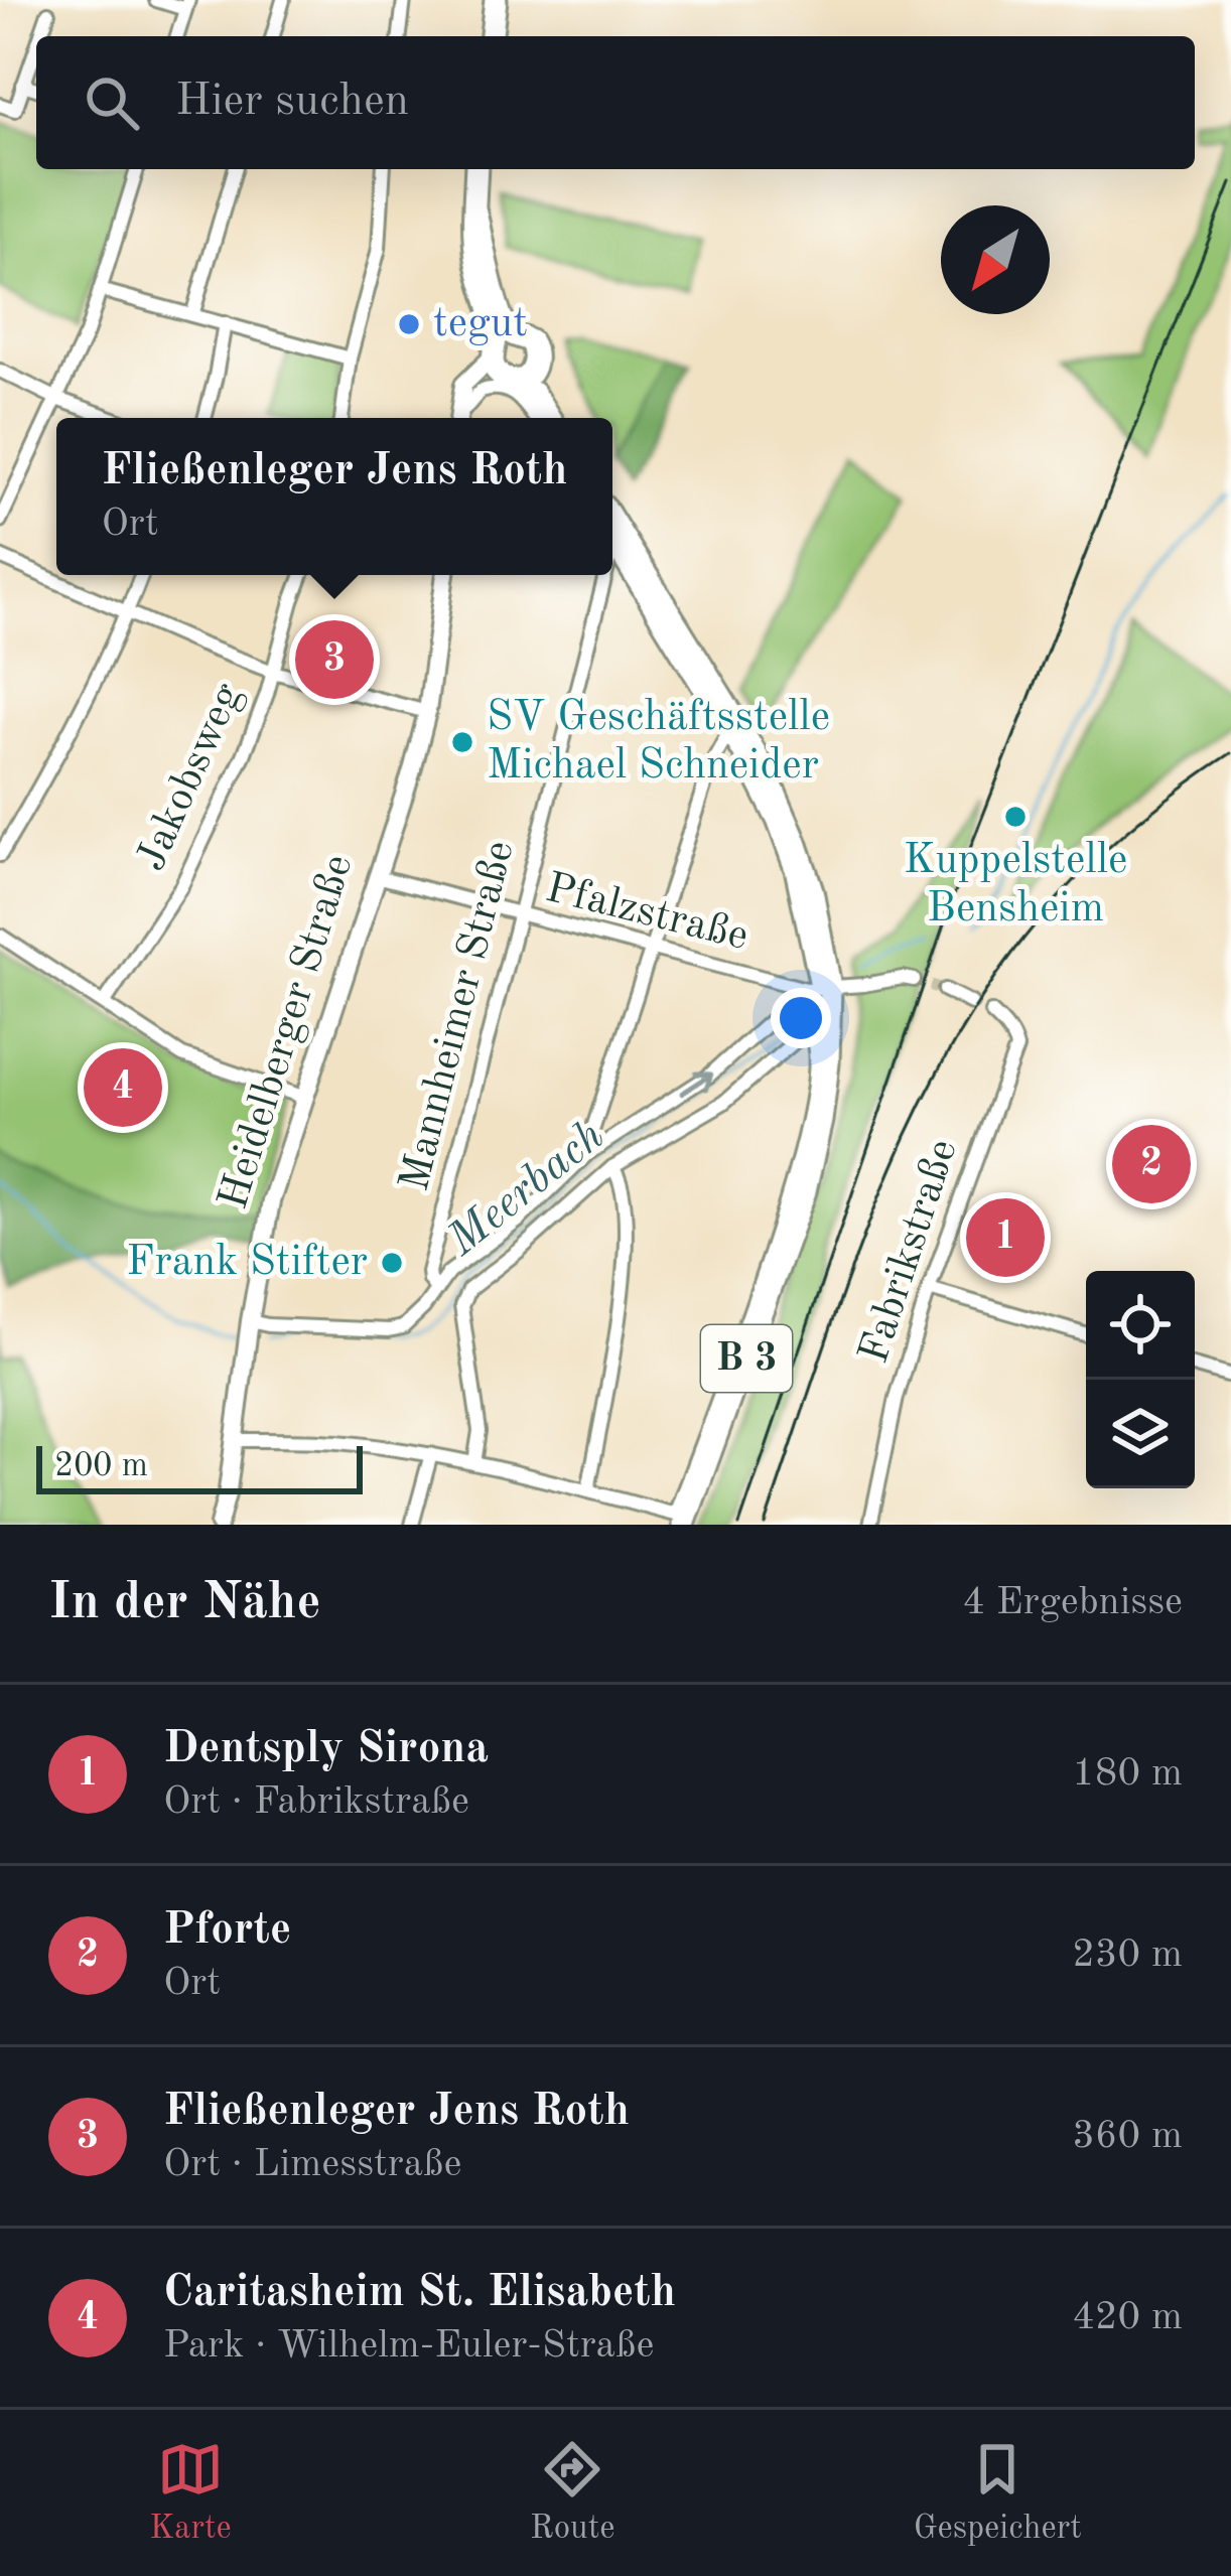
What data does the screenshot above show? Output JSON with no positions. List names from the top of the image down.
{
  "streets": {
    "main road": ["B 3"],
    "street": [
      "Jakobsweg",
      "Pfalzstraße",
      "Mannheimer Straße",
      "Heidelberger Straße",
      "Fabrikstraße"
    ]
  },
  "crossings": [
    ["Pfalzstraße", "Mannheimer Straße"],
    ["Pfalzstraße", "Heidelberger Straße"],
    ["Pfalzstraße", "B 3"]
  ],
  "water": ["Meerbach"],
  "places": [
    "tegut",
    "SV Geschäftsstelle Michael Schneider",
    "Kuppelstelle Bensheim",
    "Frank Stifter"
  ],
  "scale_bar": "200 m",
  "north": "bottom left",
  "page": {
    "search": "Hier suchen",
    "popup": ["Fließenleger Jens Roth", "Ort"],
    "pins": [
      "3",
      "4",
      "2",
      "1"
    ],
    "scale": "200 m",
    "heading": ["In der Nähe", "4 Ergebnisse"],
    "list": [
      {
        "mark": "1",
        "name": "Dentsply Sirona",
        "note": "Ort · Fabrikstraße",
        "value": "180 m"
      },
      {
        "mark": "2",
        "name": "Pforte",
        "note": "Ort",
        "value": "230 m"
      },
      {
        "mark": "3",
        "name": "Fließenleger Jens Roth",
        "note": "Ort · Limesstraße",
        "value": "360 m"
      },
      {
        "mark": "4",
        "name": "Caritasheim St. Elisabeth",
        "note": "Park · Wilhelm-Euler-Straße",
        "value": "420 m"
      }
    ],
    "nav": ["Karte", "Route", "Gespeichert"]
  }
}
